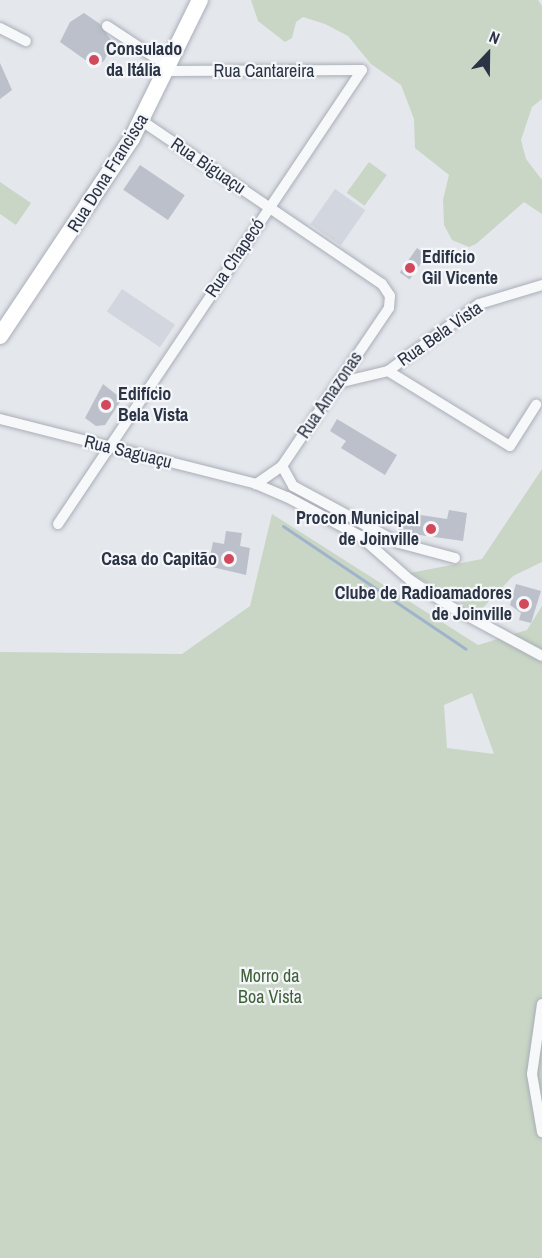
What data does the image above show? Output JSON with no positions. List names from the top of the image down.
{
  "streets": {
    "main road": ["Rua Dona Francisca"],
    "street": [
      "Rua Cantareira",
      "Rua Biguaçu",
      "Rua Chapecó",
      "Rua Bela Vista",
      "Rua Amazonas",
      "Rua Saguaçu"
    ]
  },
  "crossings": [
    ["Rua Cantareira", "Rua Dona Francisca"],
    ["Rua Cantareira", "Rua Chapecó"],
    ["Rua Biguaçu", "Rua Dona Francisca"],
    ["Rua Biguaçu", "Rua Chapecó"],
    ["Rua Biguaçu", "Rua Amazonas"],
    ["Rua Chapecó", "Rua Saguaçu"],
    ["Rua Bela Vista", "Rua Amazonas"],
    ["Rua Amazonas", "Rua Saguaçu"]
  ],
  "parks": ["Morro da Boa Vista"],
  "places": [
    "Consulado da Itália",
    "Edifício Gil Vicente",
    "Edifício Bela Vista",
    "Procon Municipal de Joinville",
    "Casa do Capitão",
    "Clube de Radioamadores de Joinville"
  ],
  "north": "top"
}
